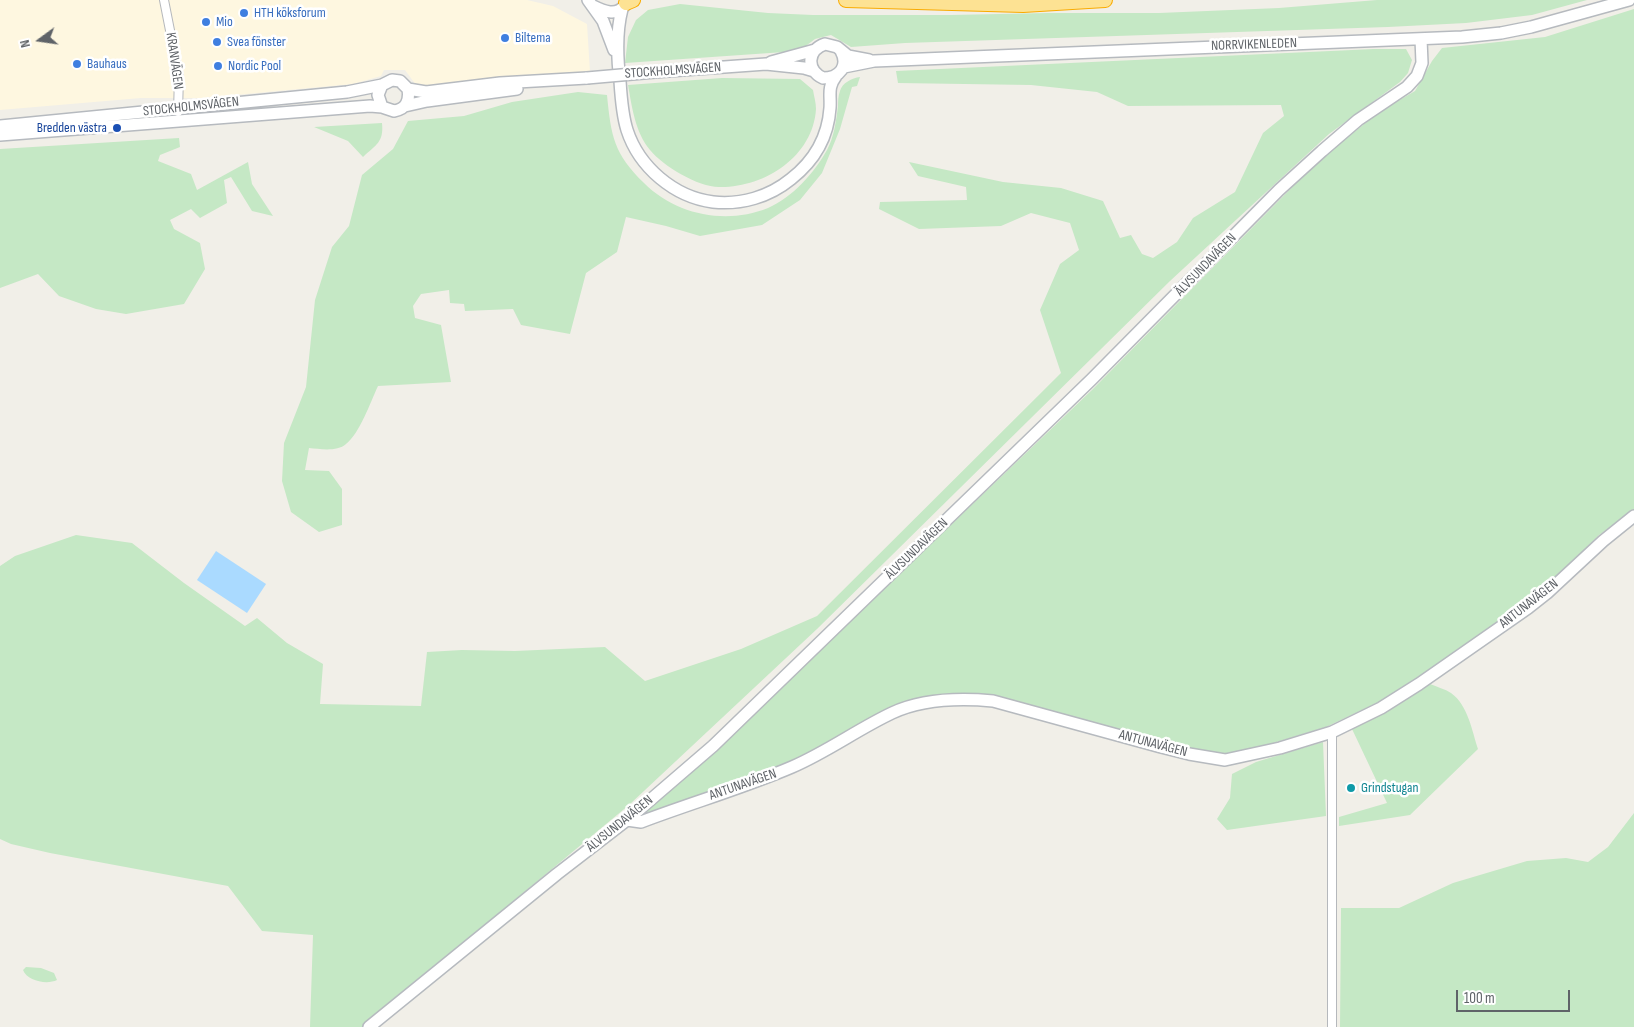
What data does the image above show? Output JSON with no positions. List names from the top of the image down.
{
  "streets": {
    "street": [
      "NORRVIKENLEDEN",
      "KRANVÄGEN",
      "STOCKHOLMSVÄGEN",
      "ÄLVSUNDAVÄGEN",
      "ANTUNAVÄGEN"
    ]
  },
  "crossings": [
    ["NORRVIKENLEDEN", "STOCKHOLMSVÄGEN"],
    ["NORRVIKENLEDEN", "ÄLVSUNDAVÄGEN"],
    ["KRANVÄGEN", "STOCKHOLMSVÄGEN"],
    ["ÄLVSUNDAVÄGEN", "ANTUNAVÄGEN"]
  ],
  "places": [
    "HTH köksforum",
    "Mio",
    "Biltema",
    "Svea fönster",
    "Bauhaus",
    "Nordic Pool",
    "Bredden västra",
    "Grindstugan"
  ],
  "scale_bar": "100 m",
  "north": "left"
}
